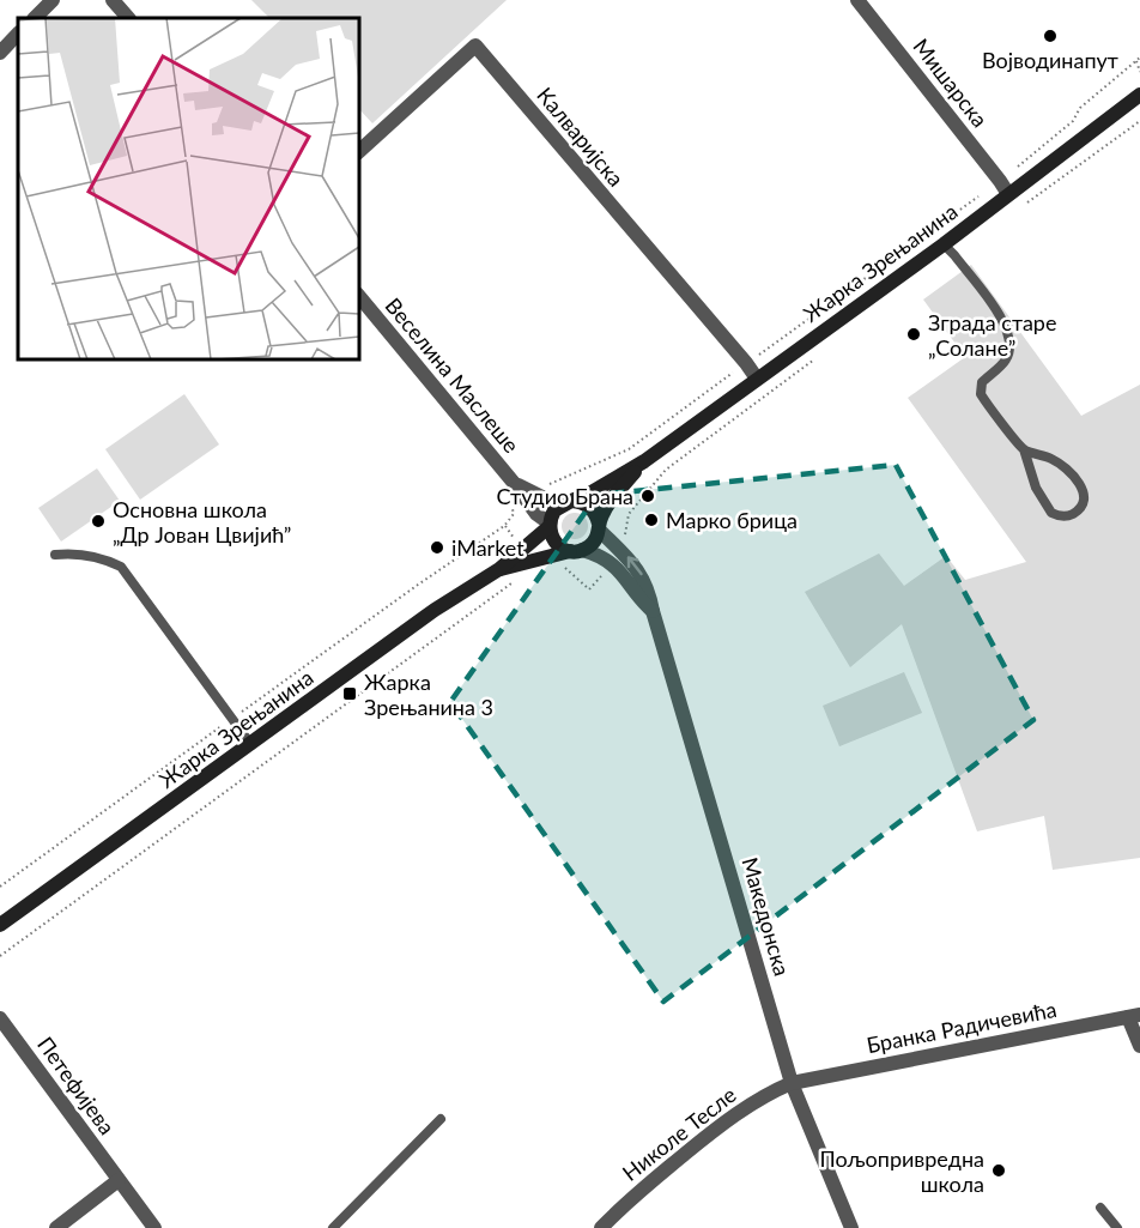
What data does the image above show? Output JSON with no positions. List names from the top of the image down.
{
  "streets": {
    "main road": ["Жарка Зрењанина"],
    "street": [
      "Мишарска",
      "Калваријска",
      "Веселина Маслеше",
      "Македонска",
      "Бранка Радичевића",
      "Петефијева",
      "Николе Тесле"
    ]
  },
  "crossings": [
    ["Мишарска", "Жарка Зрењанина"],
    ["Калваријска", "Жарка Зрењанина"],
    ["Жарка Зрењанина", "Веселина Маслеше"],
    ["Жарка Зрењанина", "Македонска"],
    ["Веселина Маслеше", "Македонска"],
    ["Македонска", "Бранка Радичевића"],
    ["Македонска", "Николе Тесле"],
    ["Бранка Радичевића", "Николе Тесле"]
  ],
  "places": {
    "other": [
      "Војводинапут",
      "Зграда старе „Солане”",
      "Студио Брана",
      "Марко брица",
      "Основна школа „Др Јован Цвијић”",
      "iMarket",
      "Пољопривредна школа"
    ],
    "transit": ["Жарка Зрењанина 3"]
  }
}
